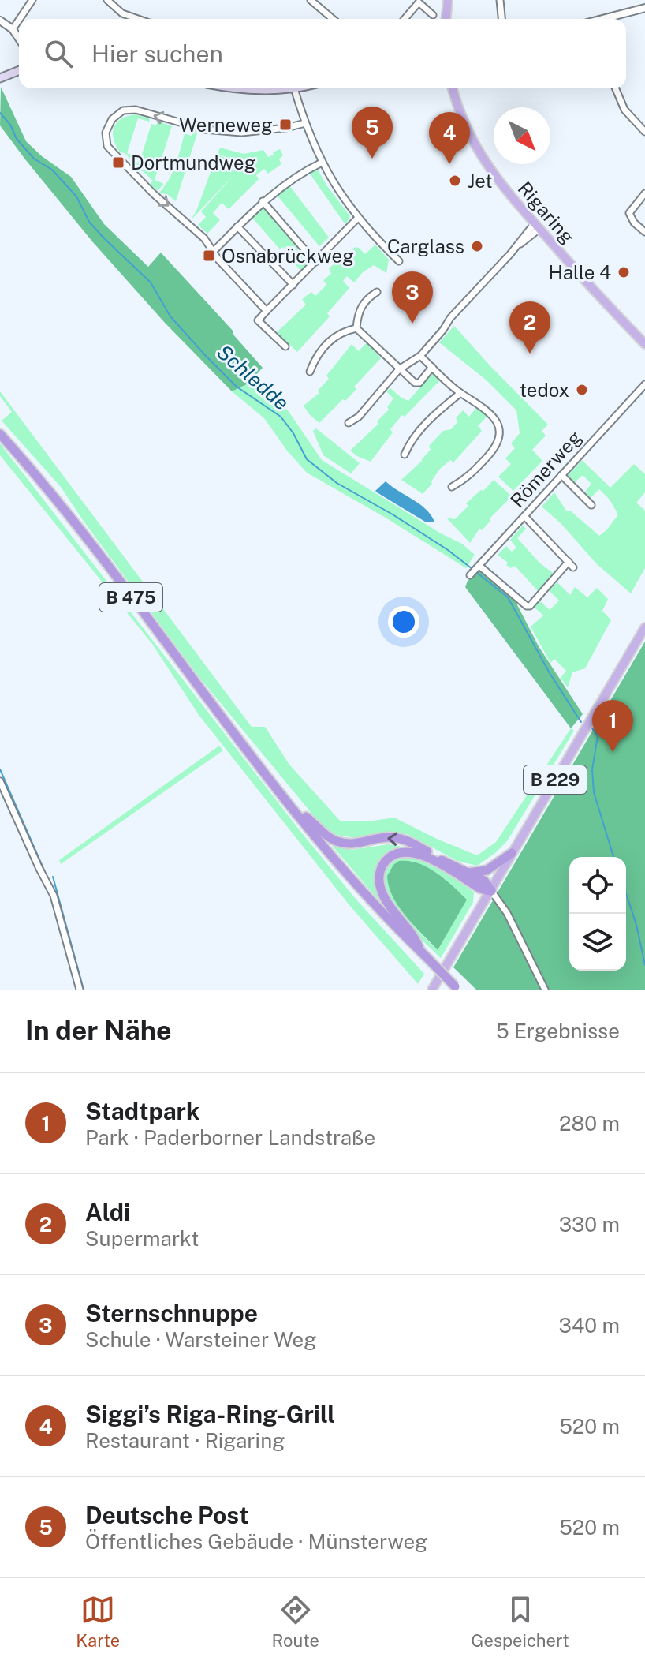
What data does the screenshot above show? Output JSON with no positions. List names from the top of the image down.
{
  "streets": {
    "highway": ["B 475"],
    "main road": ["Rigaring", "B 229"],
    "street": ["Römerweg"]
  },
  "water": ["Schledde"],
  "places": {
    "transit": ["Werneweg", "Dortmundweg", "Osnabrückweg"],
    "other": [
      "Jet",
      "Carglass",
      "Halle 4",
      "tedox"
    ]
  },
  "north": "bottom right",
  "page": {
    "search": "Hier suchen",
    "pins": [
      "5",
      "4",
      "3",
      "2",
      "1"
    ],
    "heading": ["In der Nähe", "5 Ergebnisse"],
    "list": [
      {
        "mark": "1",
        "name": "Stadtpark",
        "note": "Park · Paderborner Landstraße",
        "value": "280 m"
      },
      {
        "mark": "2",
        "name": "Aldi",
        "note": "Supermarkt",
        "value": "330 m"
      },
      {
        "mark": "3",
        "name": "Sternschnuppe",
        "note": "Schule · Warsteiner Weg",
        "value": "340 m"
      },
      {
        "mark": "4",
        "name": "Siggi’s Riga-Ring-Grill",
        "note": "Restaurant · Rigaring",
        "value": "520 m"
      },
      {
        "mark": "5",
        "name": "Deutsche Post",
        "note": "Öffentliches Gebäude · Münsterweg",
        "value": "520 m"
      }
    ],
    "nav": ["Karte", "Route", "Gespeichert"]
  }
}
